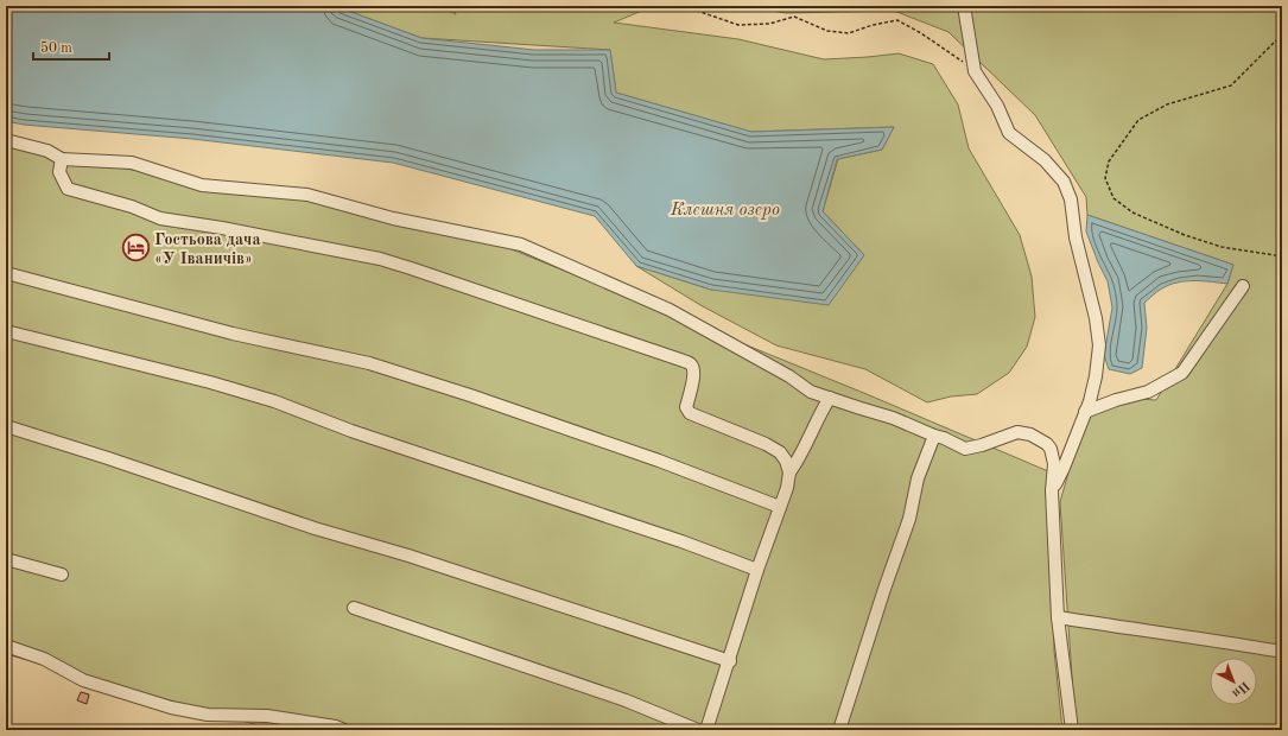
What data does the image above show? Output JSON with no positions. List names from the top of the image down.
{
  "water": ["Клешня озеро"],
  "places": {
    "hotel": ["Гостьова дача «У Іваничів»"]
  },
  "scale_bar": "50 m",
  "north": "bottom right"
}
